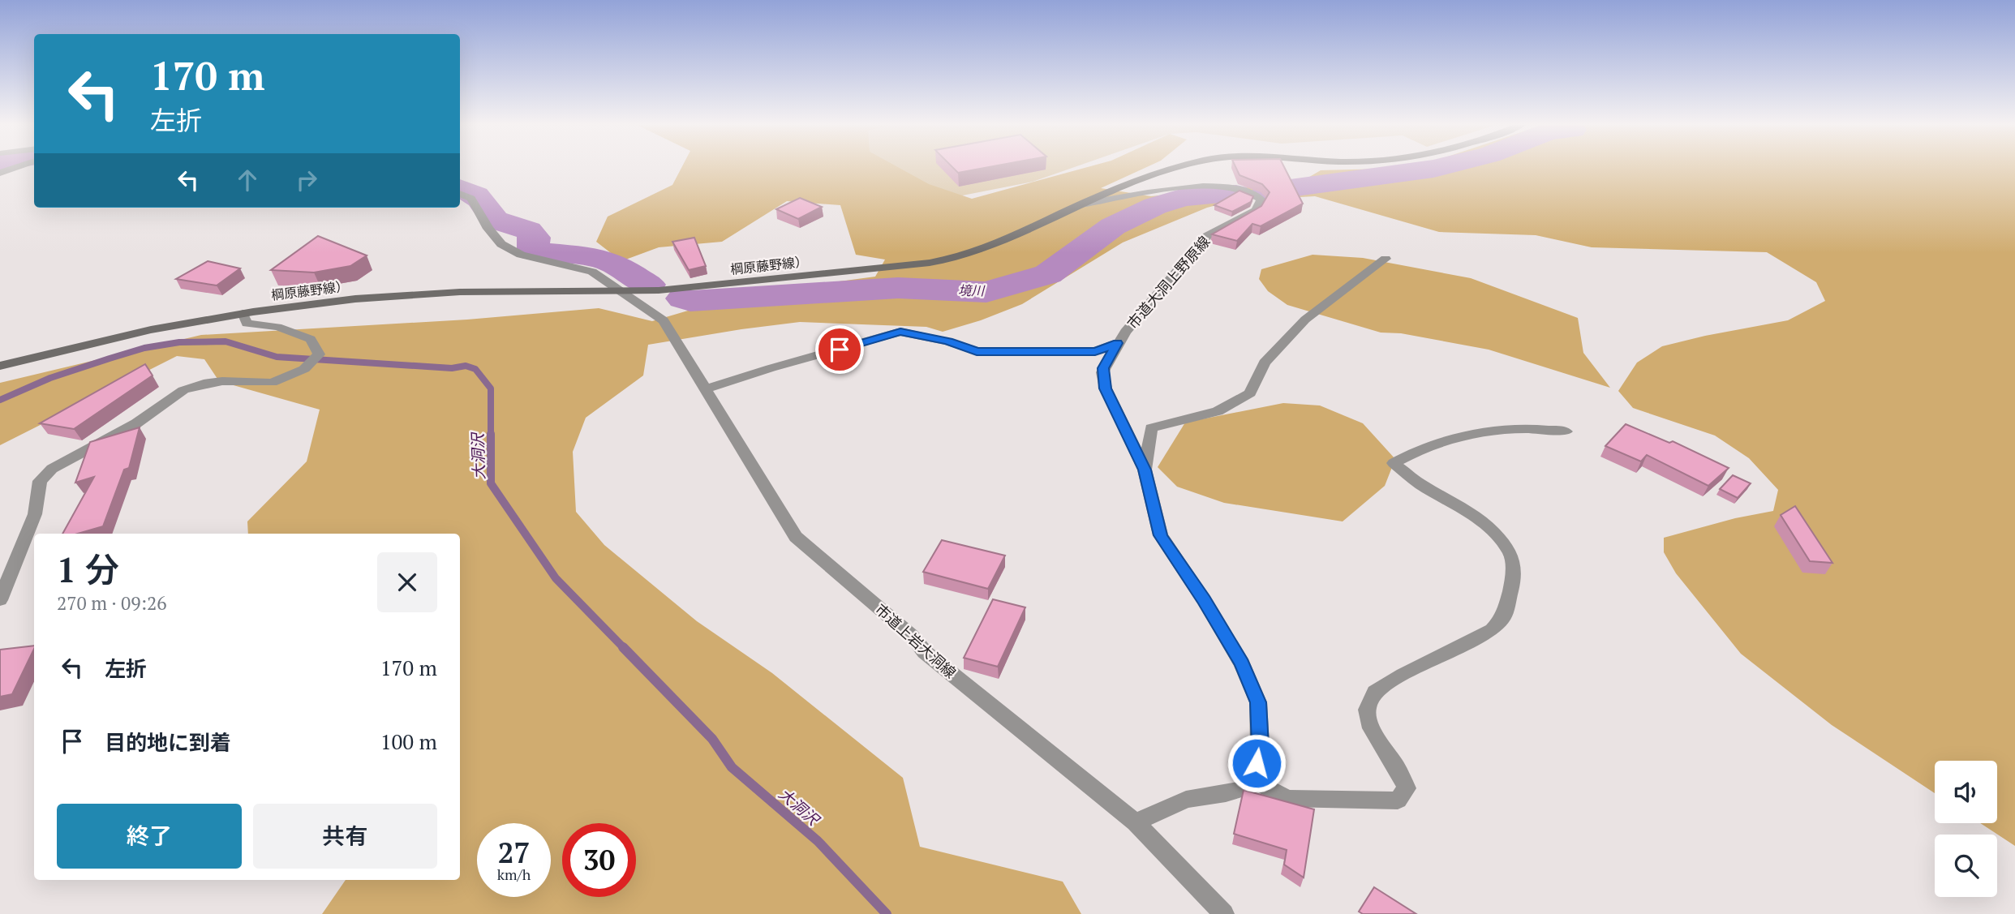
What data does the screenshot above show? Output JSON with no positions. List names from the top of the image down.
{
  "streets": {
    "main road": ["棡原藤野線）"],
    "street": ["市道大洞上野原線", "市道上岩大洞線"]
  },
  "crossings": [
    ["棡原藤野線）", "市道大洞上野原線"],
    ["棡原藤野線）", "市道上岩大洞線"]
  ],
  "water": ["境川", "大洞沢"],
  "page": {
    "turn": ["170 m", "左折"],
    "heading": ["1 分", "270 m · 09:26"],
    "list": [
      {
        "name": "左折",
        "value": "170 m"
      },
      {
        "name": "目的地に到着",
        "value": "100 m"
      }
    ],
    "buttons": ["終了", "共有"],
    "speed": "27 km/h",
    "limit": "30"
  }
}
